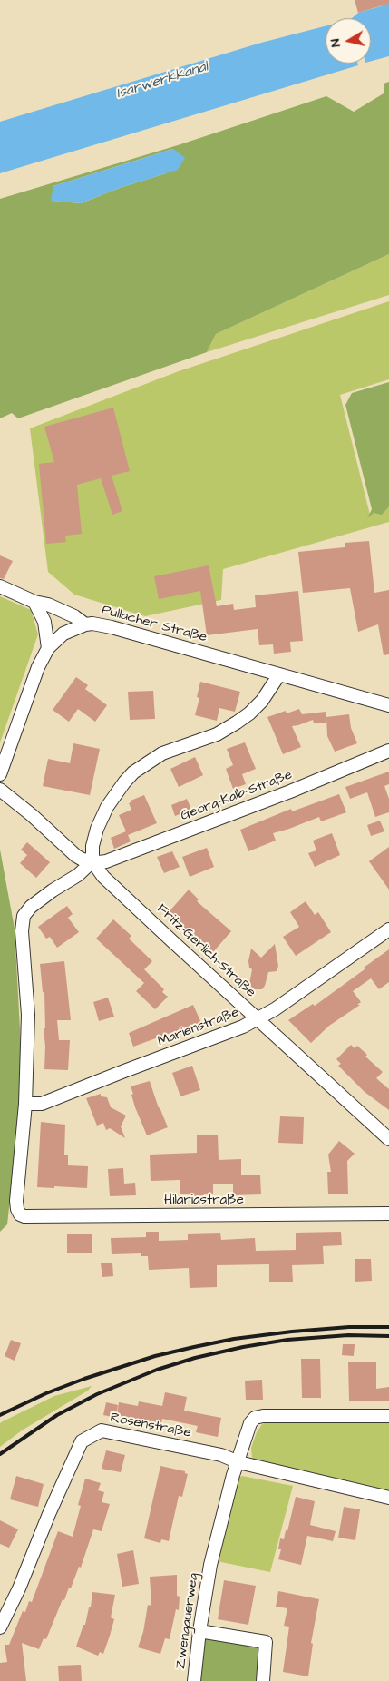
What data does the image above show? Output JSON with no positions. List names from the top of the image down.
{
  "streets": {
    "street": [
      "Pullacher Straße",
      "Georg-Kalb-Straße",
      "Fritz-Gerlich-Straße",
      "Marienstraße",
      "Hilariastraße",
      "Rosenstraße",
      "Zwengauerweg"
    ]
  },
  "crossings": [
    ["Georg-Kalb-Straße", "Fritz-Gerlich-Straße"],
    ["Fritz-Gerlich-Straße", "Marienstraße"],
    ["Marienstraße", "Hilariastraße"],
    ["Rosenstraße", "Zwengauerweg"]
  ],
  "water": ["Isarwerkkanal"],
  "north": "left"
}
